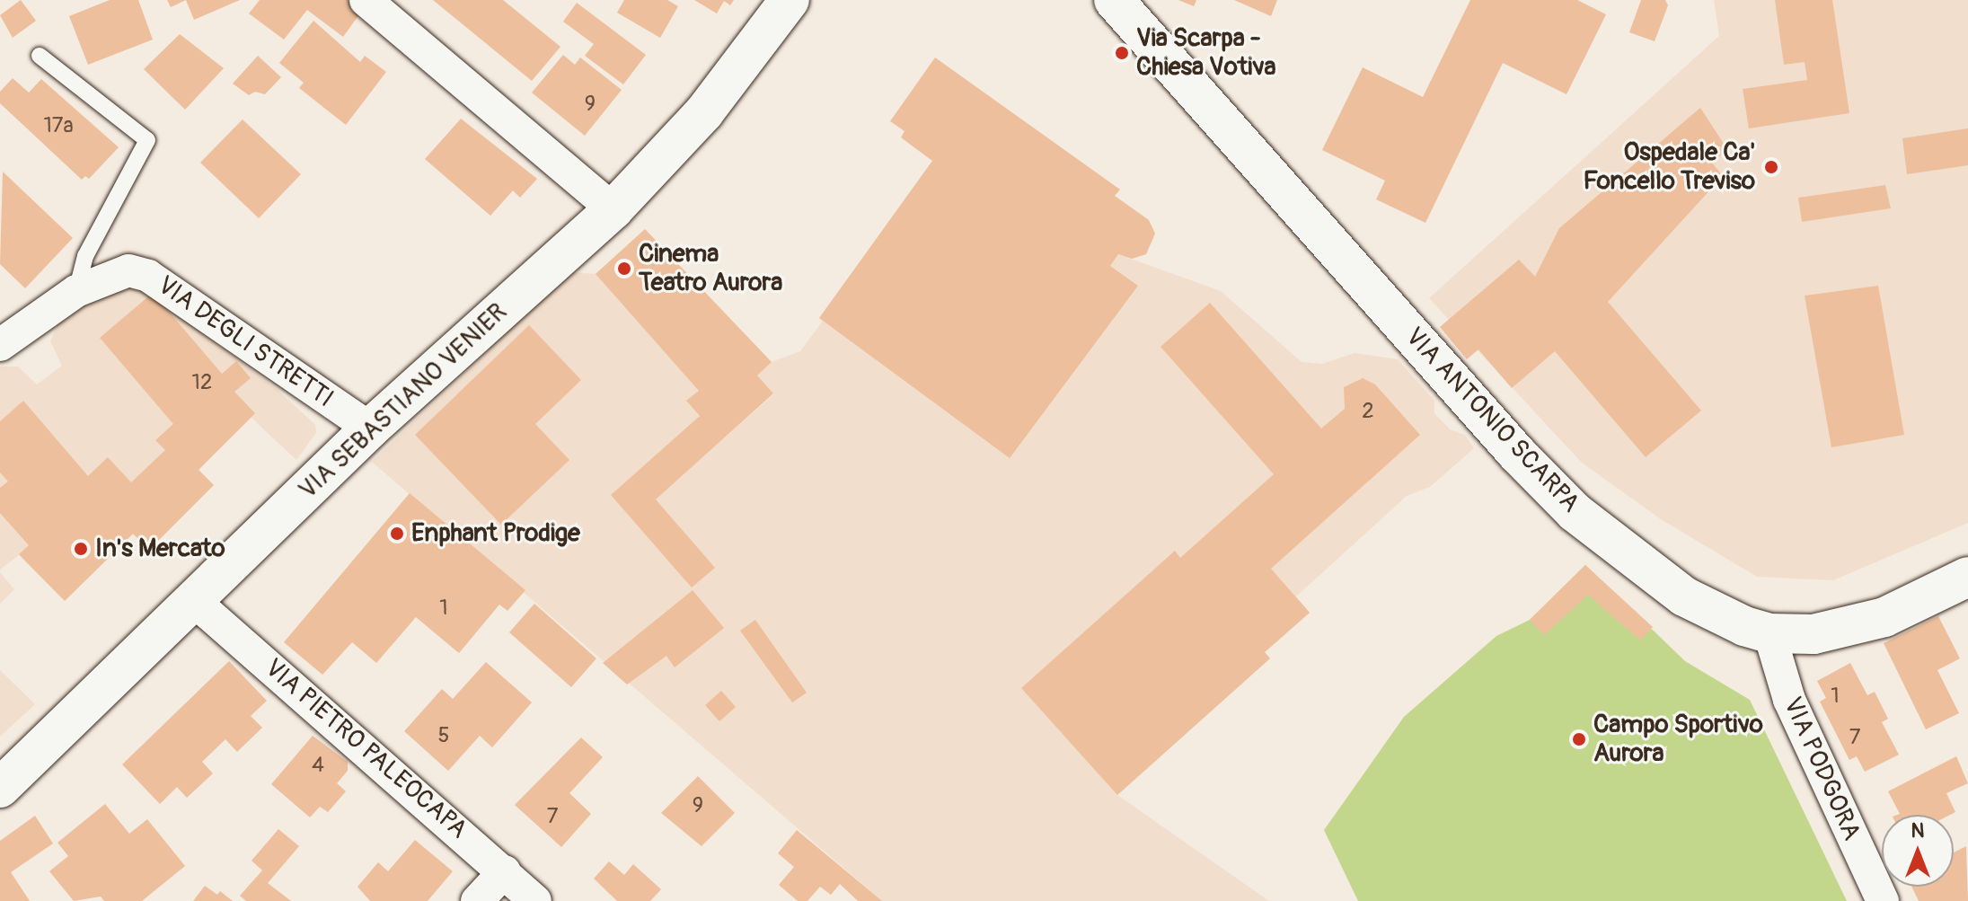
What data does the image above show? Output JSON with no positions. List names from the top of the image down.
{
  "streets": {
    "street": [
      "VIA DEGLI STRETTI",
      "VIA SEBASTIANO VENIER",
      "VIA ANTONIO SCARPA",
      "VIA PIETRO PALEOCAPA",
      "VIA PODGORA"
    ]
  },
  "crossings": [
    ["VIA DEGLI STRETTI", "VIA SEBASTIANO VENIER"],
    ["VIA SEBASTIANO VENIER", "VIA PIETRO PALEOCAPA"],
    ["VIA ANTONIO SCARPA", "VIA PODGORA"]
  ],
  "places": [
    "Via Scarpa - Chiesa Votiva",
    "Ospedale Ca' Foncello Treviso",
    "Cinema Teatro Aurora",
    "Enphant Prodige",
    "In's Mercato",
    "Campo Sportivo Aurora"
  ],
  "house_numbers": [
    "9",
    "17a",
    "12",
    "2",
    "1",
    "1",
    "5",
    "7",
    "4",
    "9",
    "7"
  ],
  "north": "top"
}
